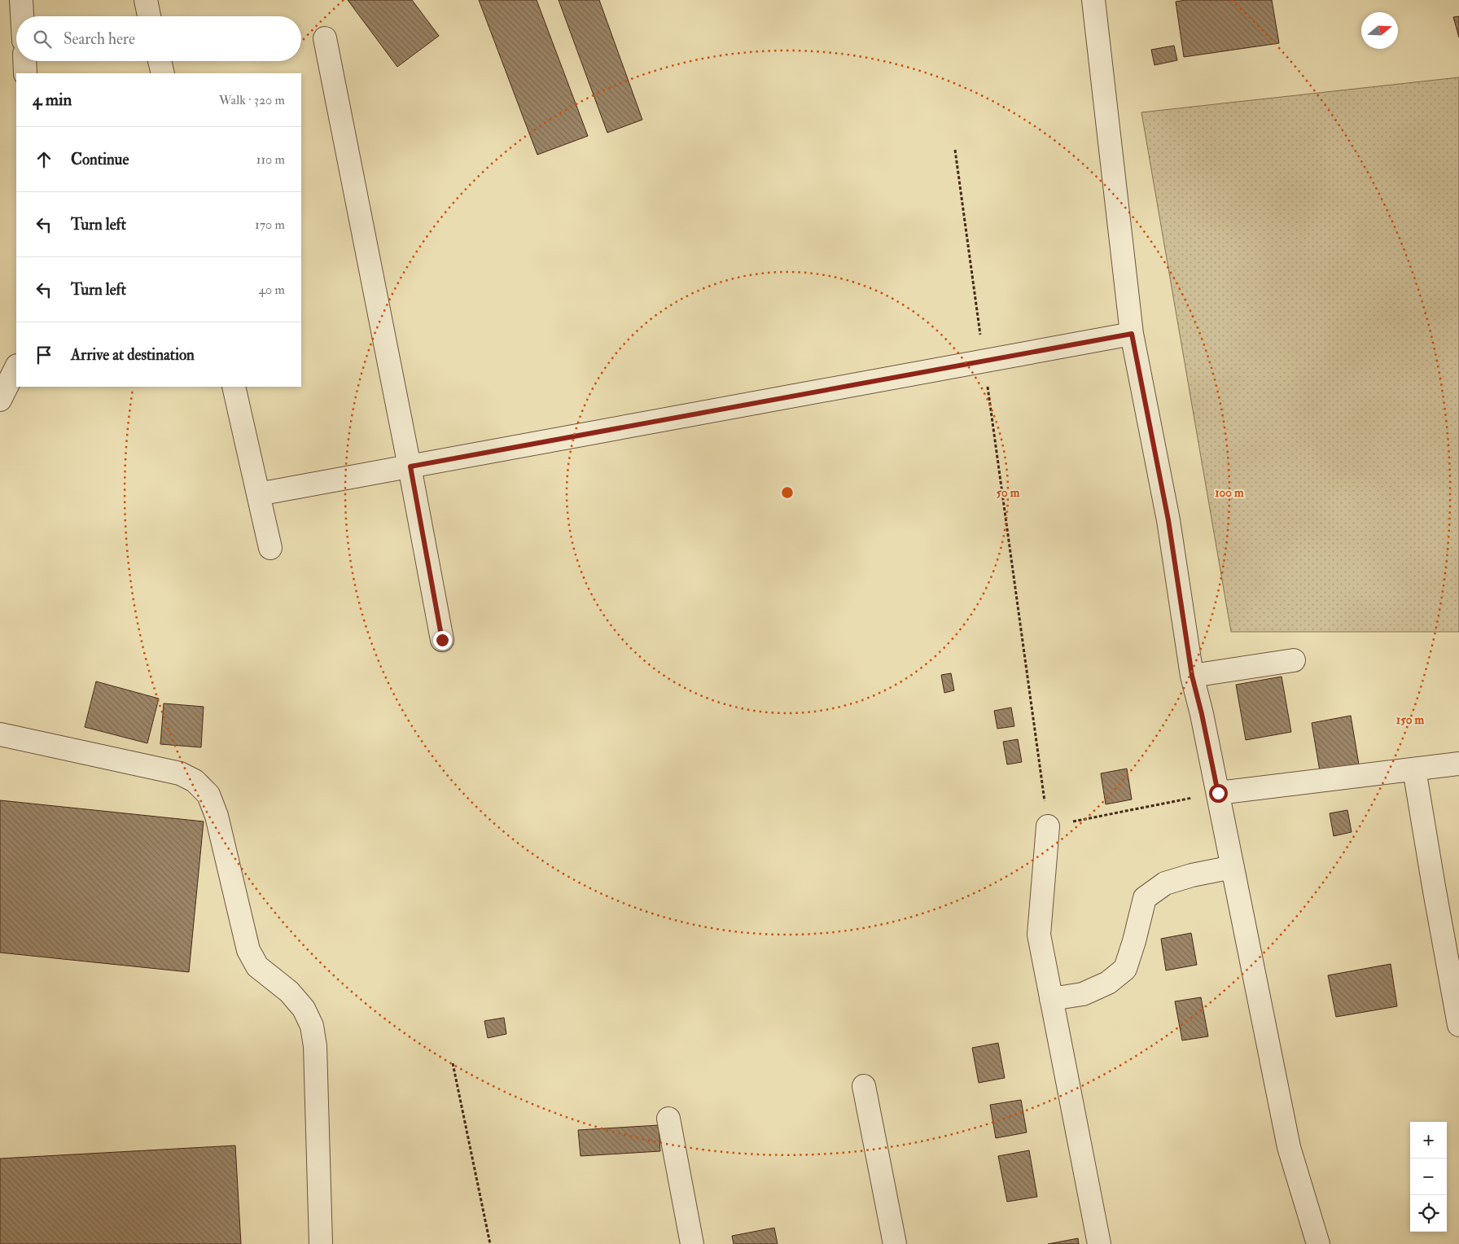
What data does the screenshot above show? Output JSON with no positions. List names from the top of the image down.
{
  "north": "right",
  "page": {
    "search": "Search here",
    "heading": ["4 min", "Walk · 320 m"],
    "list": [
      ["Continue", "110 m"],
      ["Turn left", "170 m"],
      ["Turn left", "40 m"],
      "Arrive at destination"
    ],
    "map_buttons": ["+", "−"]
  },
  "rings": ["50 m", "100 m", "150 m"]
}
